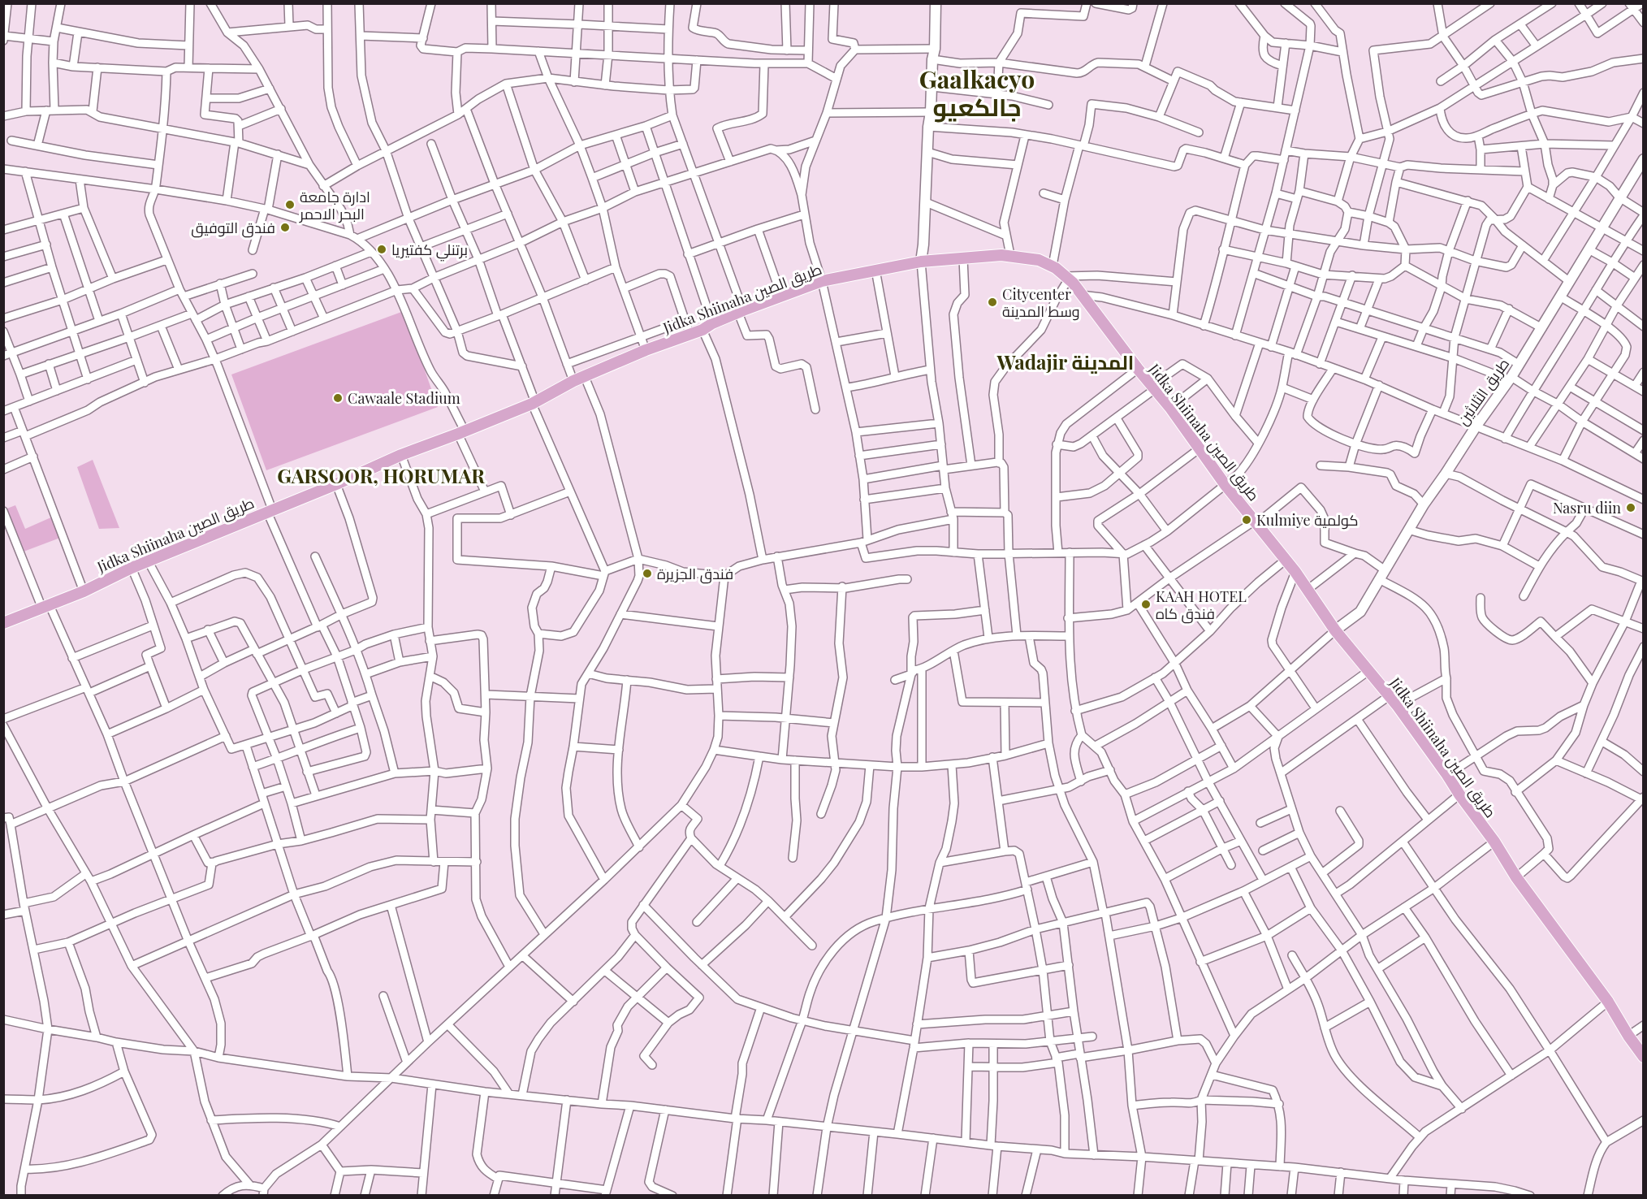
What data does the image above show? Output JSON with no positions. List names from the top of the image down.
{
  "streets": {
    "main road": ["Jidka Shiinaha طريق الصين", "طريق الثلاثين"]
  },
  "crossings": [
    ["Jidka Shiinaha طريق الصين", "طريق الثلاثين"]
  ],
  "districts": ["Gaalkacyo جالكعيو", "Wadajir المدينة", "GARSOOR, HORUMAR"],
  "places": [
    "ادارة جامعة البحر الاحمر",
    "فندق التوفيق",
    "برتنلي كفتيريا",
    "Citycenter وسط المدينة",
    "Cawaale Stadium",
    "Nasru diin",
    "Kulmiye كولمية",
    "فندق الجزيرة",
    "KAAH HOTEL فندق كاه"
  ]
}
